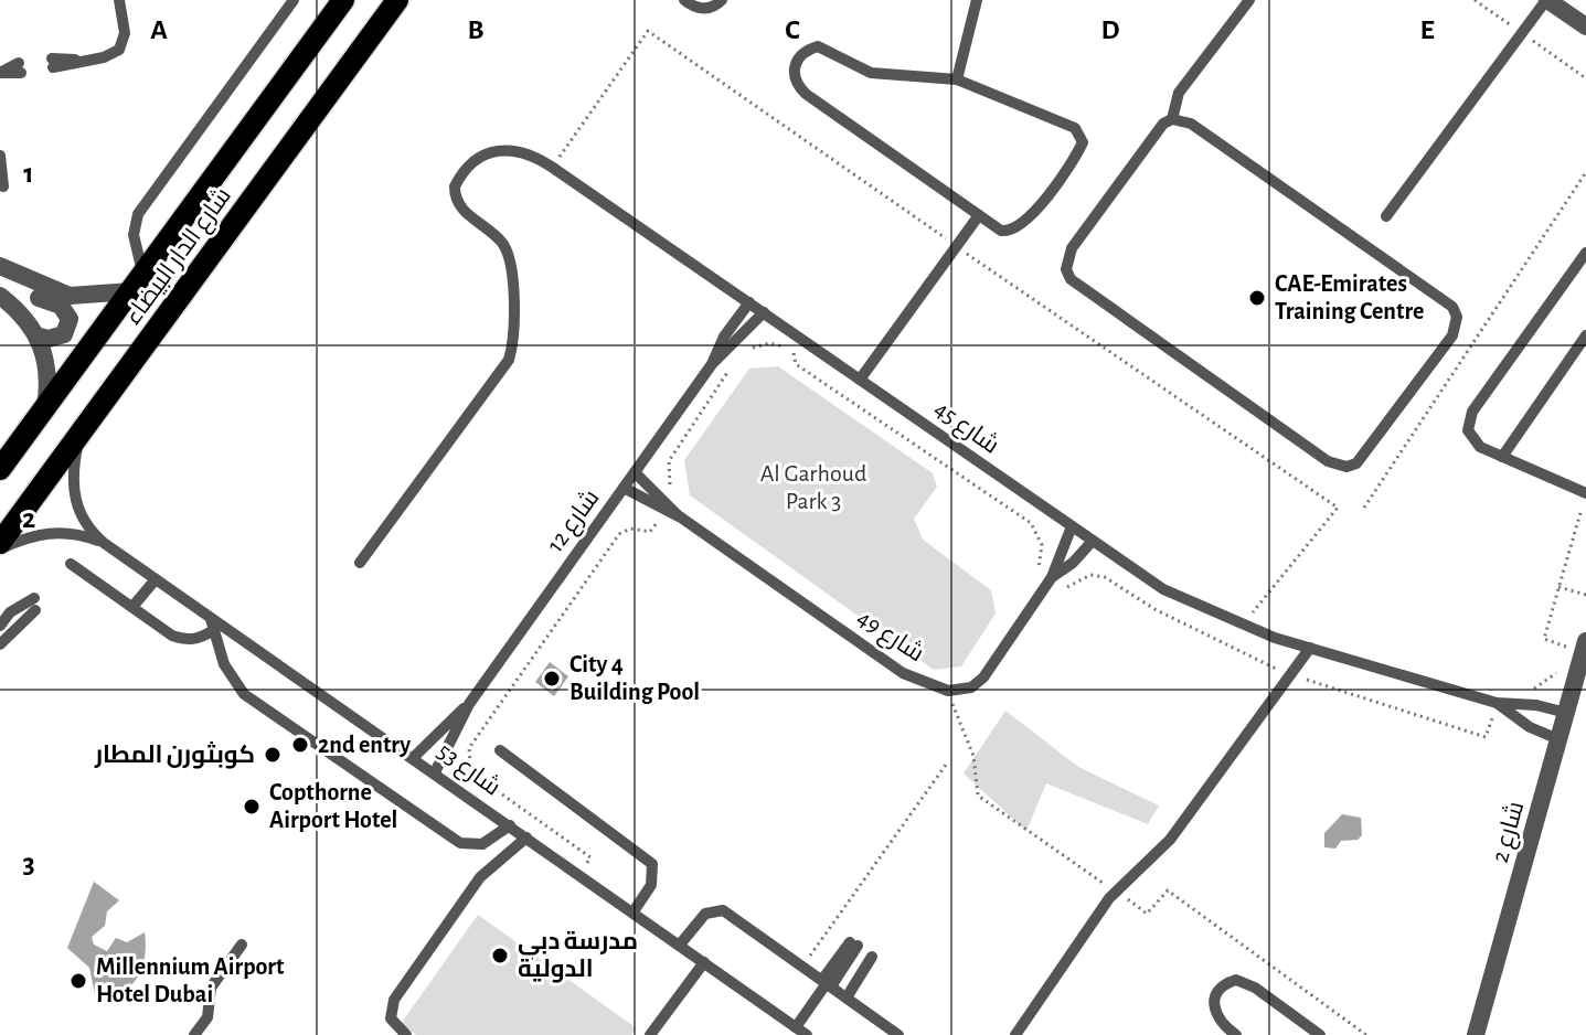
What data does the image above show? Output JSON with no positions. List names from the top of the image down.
{
  "streets": {
    "main road": ["شارع الدار البيضاء"],
    "street": ["شارع 2"],
    "lane": [
      "شارع 45",
      "شارع 12",
      "شارع 49",
      "شارع 53"
    ]
  },
  "crossings": [
    ["شارع الدار البيضاء", "شارع 53"],
    ["شارع 45", "شارع 12"],
    ["شارع 45", "شارع 2"],
    ["شارع 12", "شارع 53"]
  ],
  "parks": ["Al Garhoud Park 3"],
  "places": [
    "CAE-Emirates Training Centre",
    "City 4 Building Pool",
    "2nd entry",
    "كوبثورن المطار",
    "Copthorne Airport Hotel",
    "مدرسة دبي الدولية",
    "Millennium Airport Hotel Dubai"
  ],
  "grid": {
    "columns": [
      "A",
      "B",
      "C",
      "D",
      "E"
    ],
    "rows": ["1", "2", "3"]
  }
}
